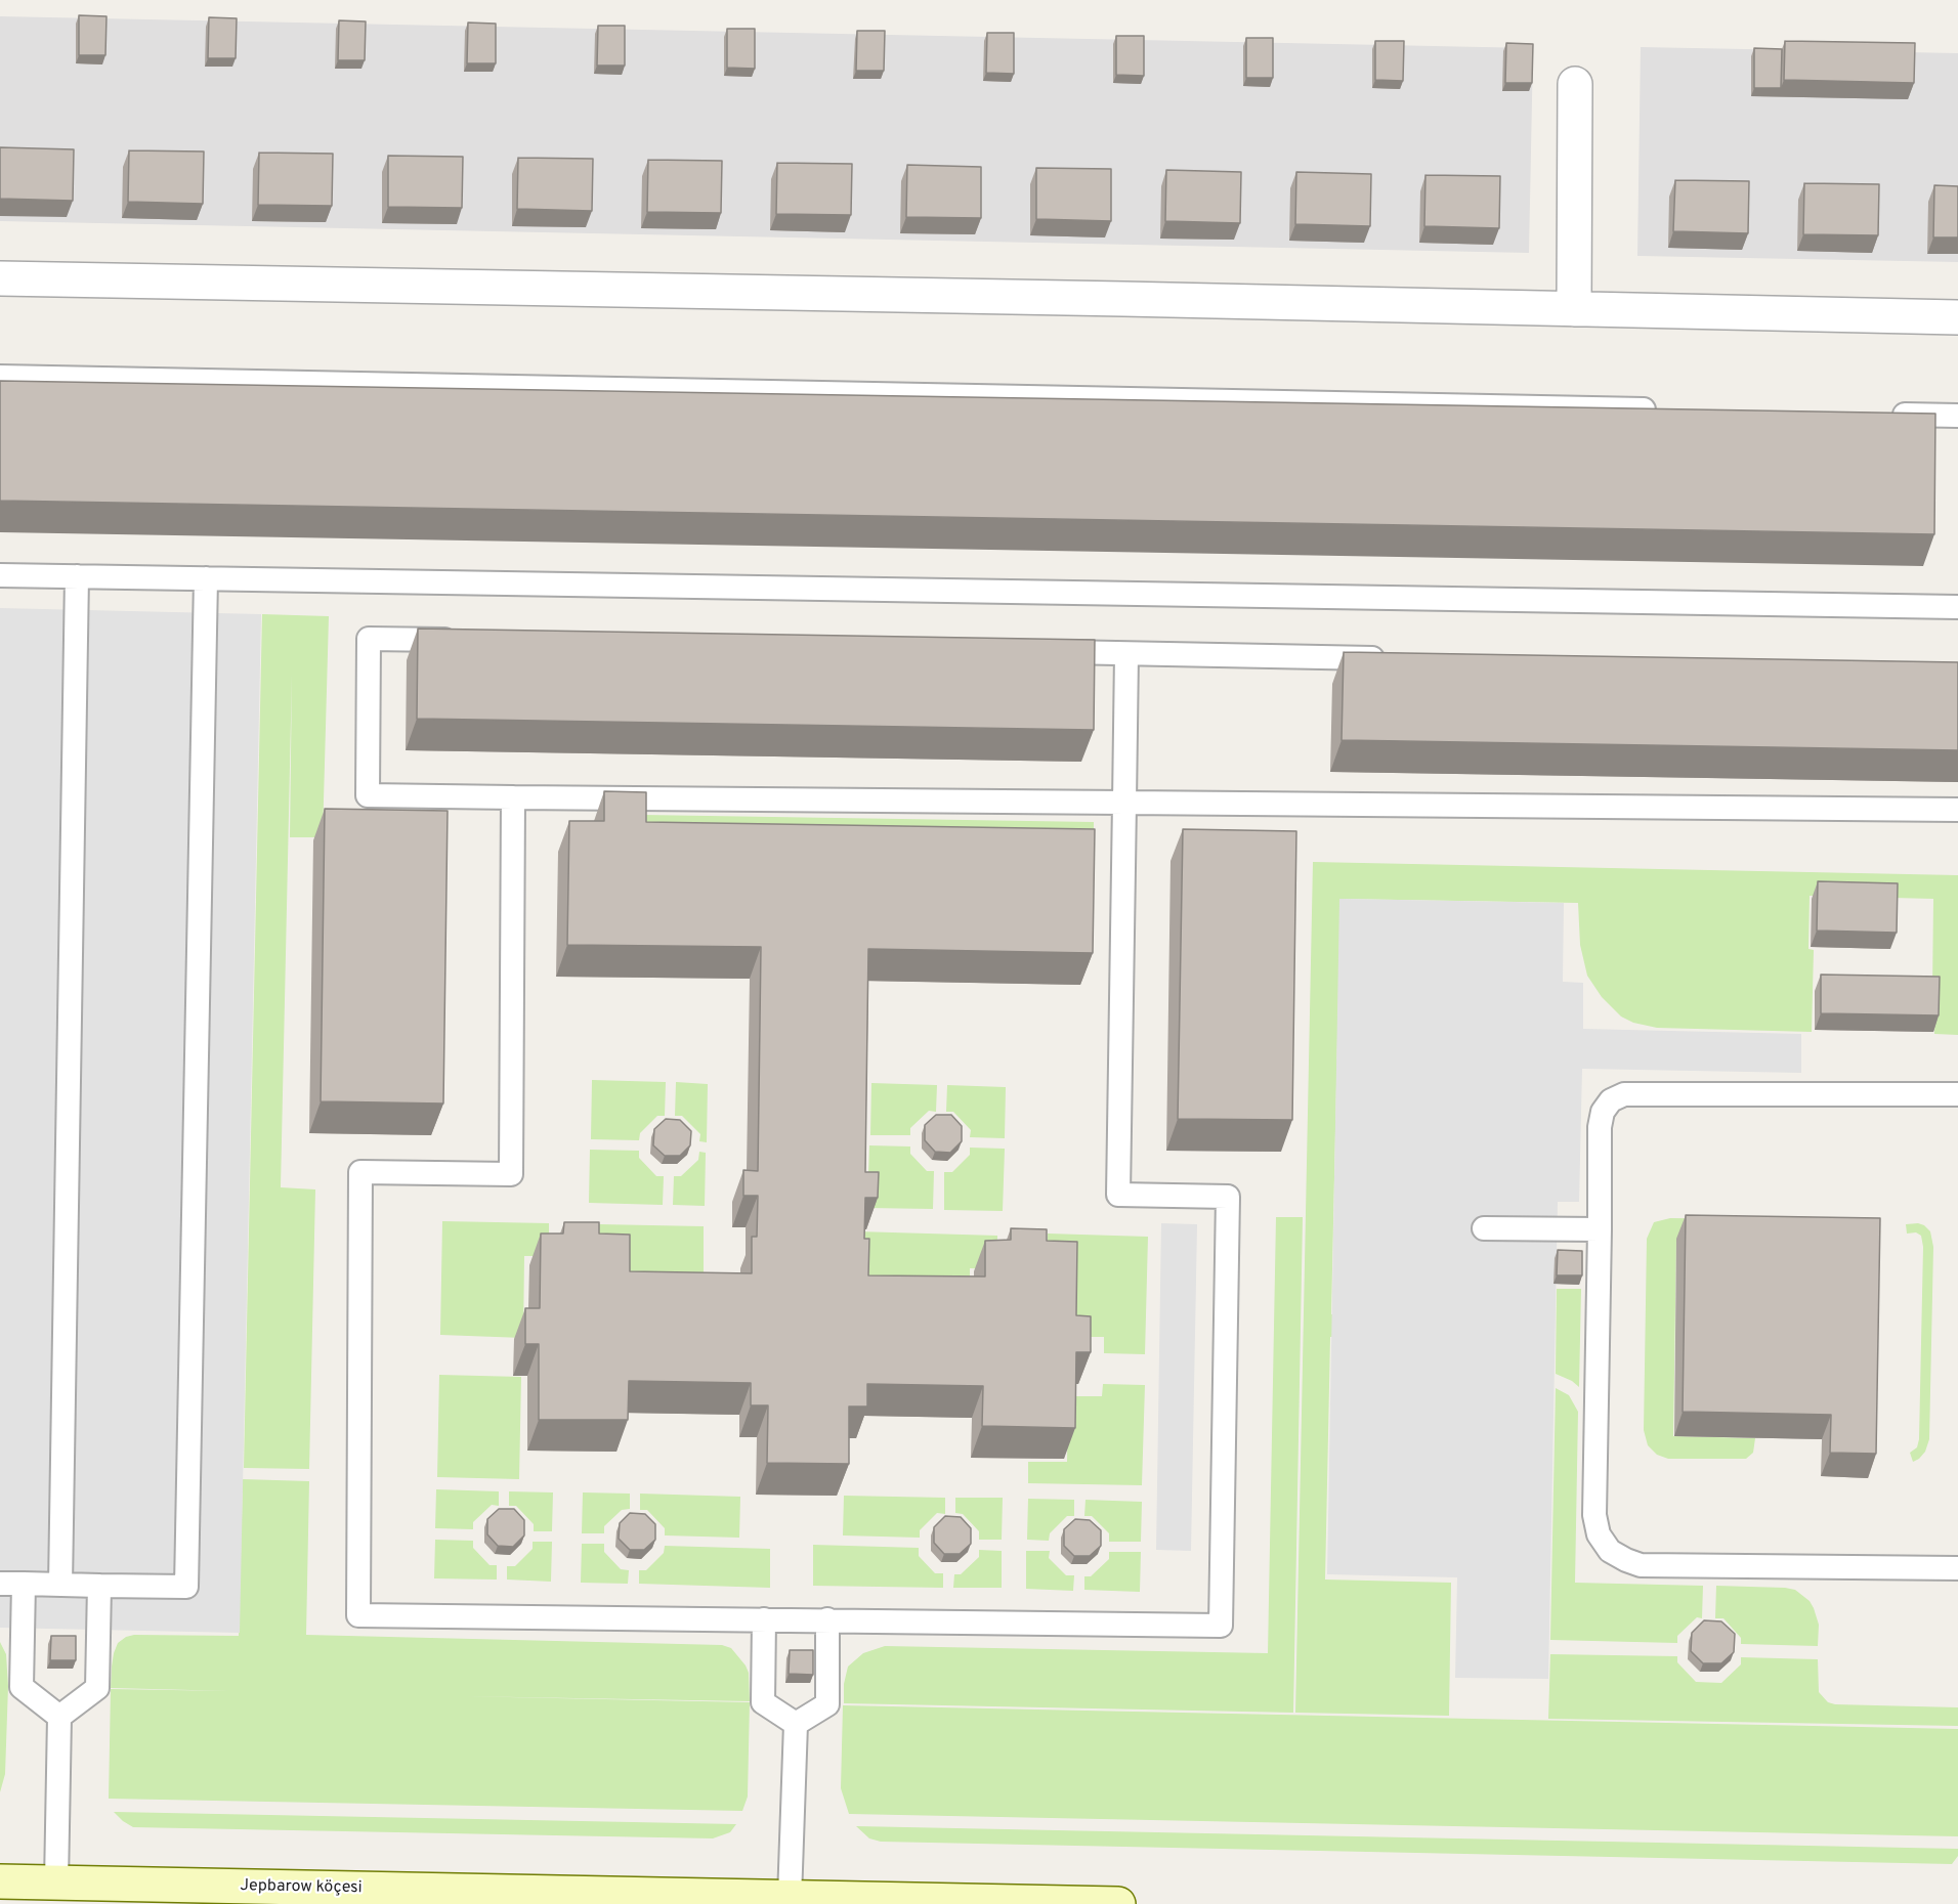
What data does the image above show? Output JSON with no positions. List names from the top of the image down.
{
  "streets": {
    "street": ["Jepbarow köçesi"]
  }
}
